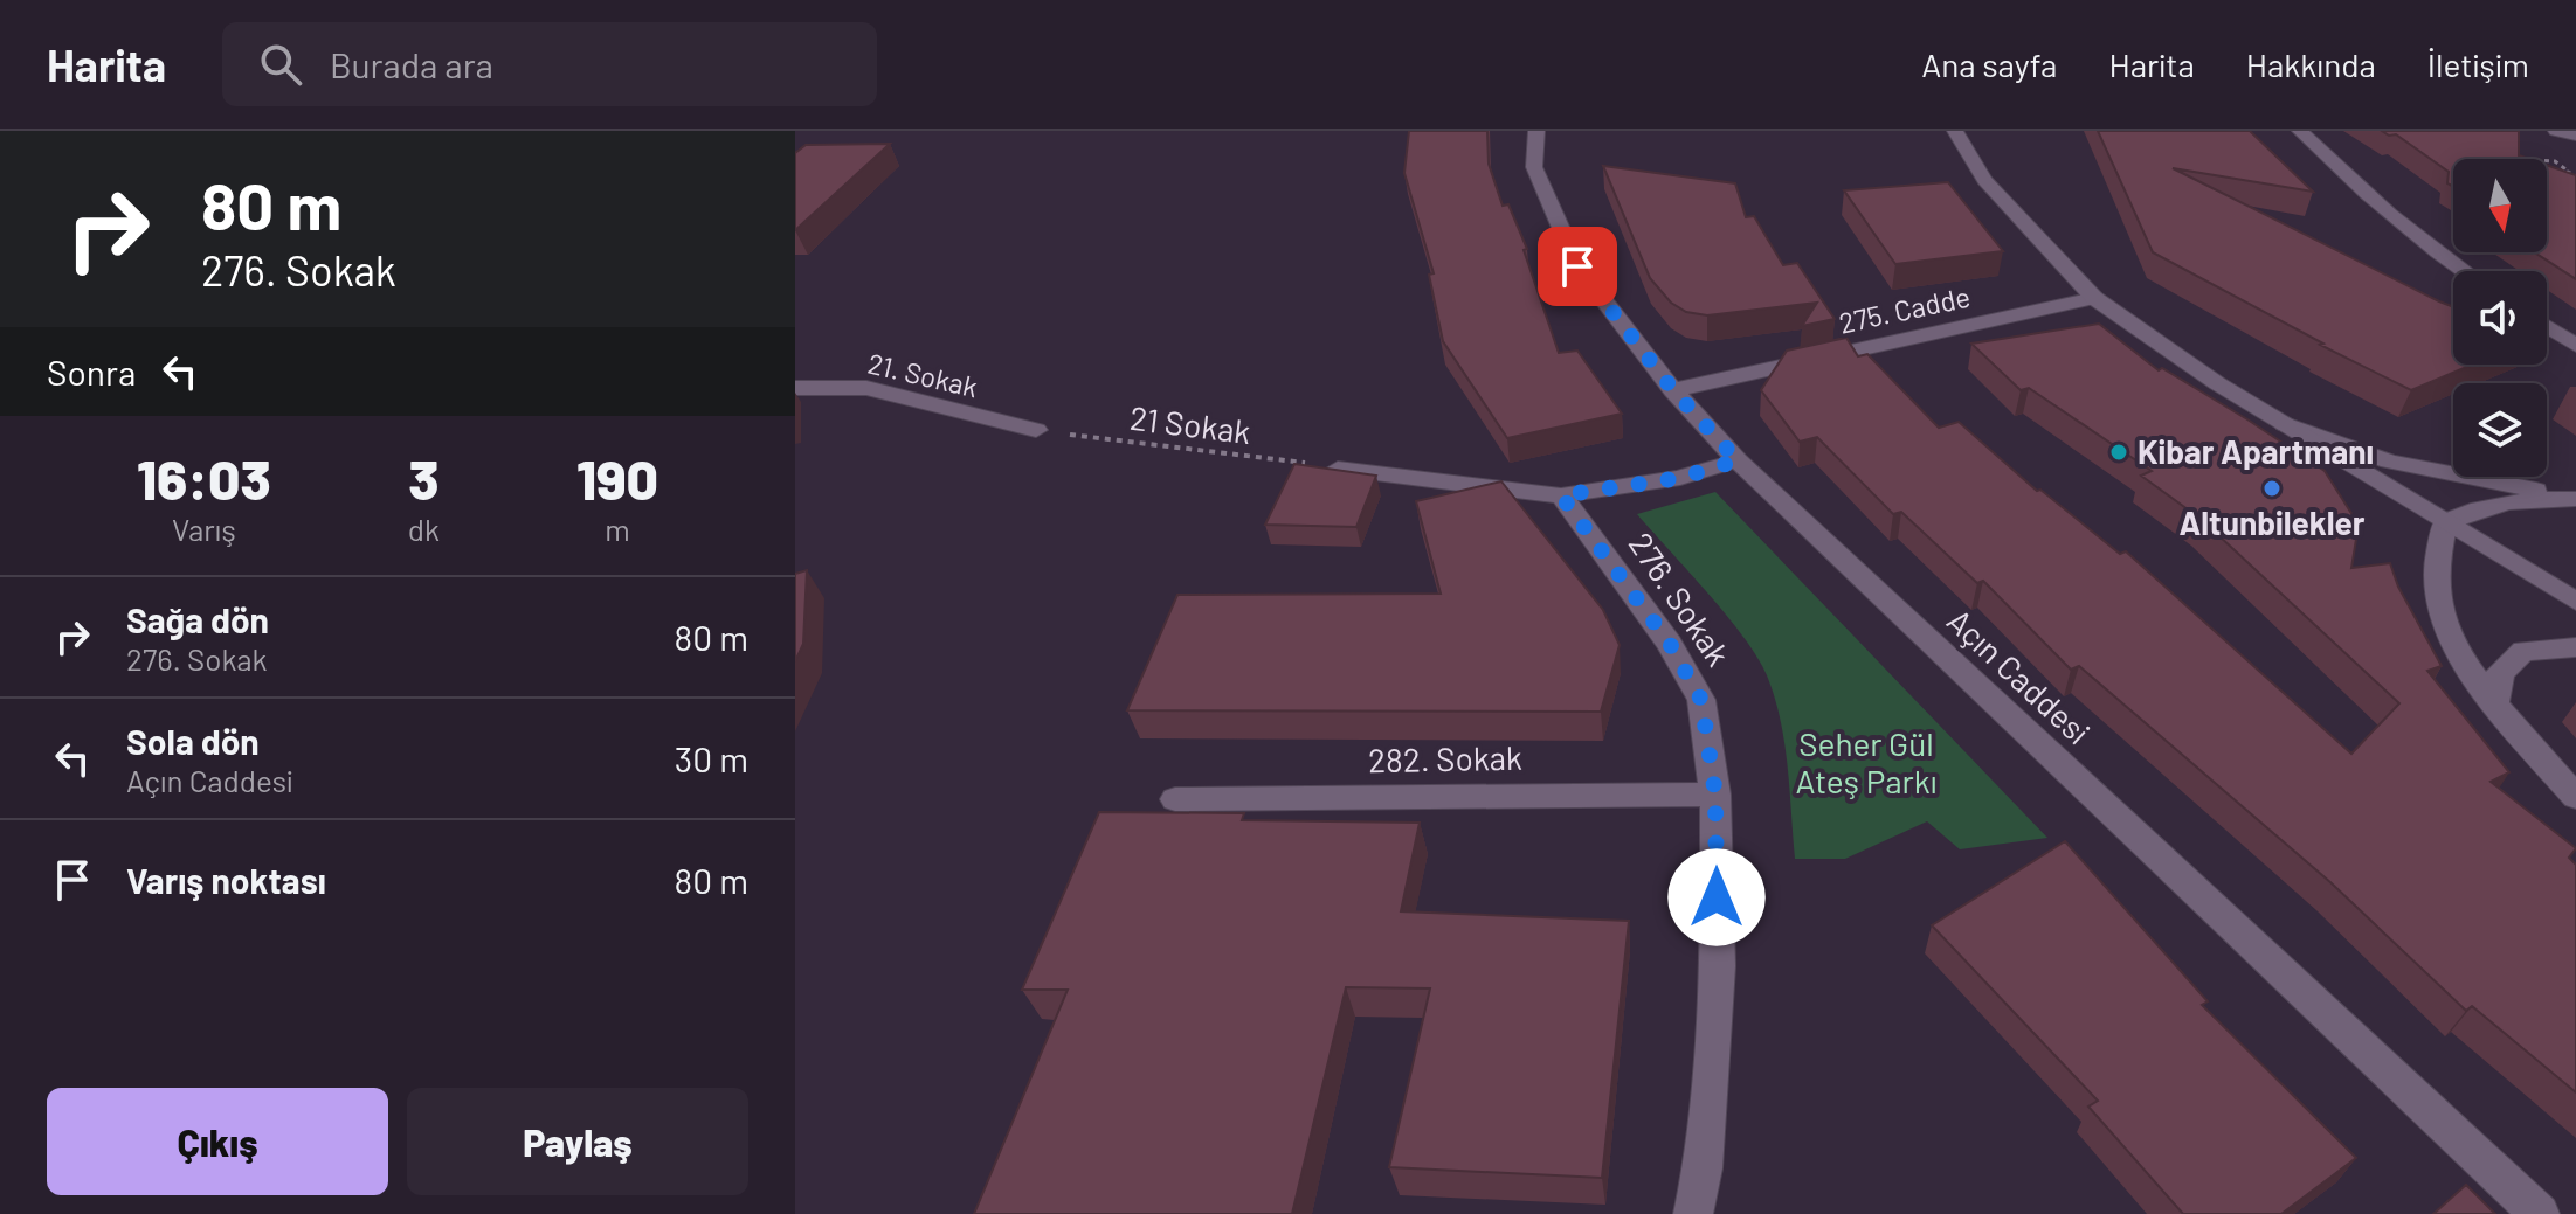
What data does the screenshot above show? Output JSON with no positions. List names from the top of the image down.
{
  "streets": {
    "street": [
      "275. Cadde",
      "21. Sokak",
      "276. Sokak",
      "Açın Caddesi",
      "282. Sokak"
    ],
    "path": ["21 Sokak"]
  },
  "crossings": [
    ["275. Cadde", "Açın Caddesi"],
    ["21. Sokak", "21 Sokak"],
    ["276. Sokak", "Açın Caddesi"],
    ["276. Sokak", "282. Sokak"]
  ],
  "parks": ["Seher Gül Ateş Parkı"],
  "places": ["Kibar Apartmanı", "Altunbilekler"],
  "north": "bottom",
  "page": {
    "header": "Harita",
    "search": "Burada ara",
    "nav": [
      "Ana sayfa",
      "Harita",
      "Hakkında",
      "İletişim"
    ],
    "turn": ["80 m", "276. Sokak"],
    "then": "Sonra",
    "eta": [
      "16:03",
      "Varış",
      "3",
      "dk",
      "190",
      "m"
    ],
    "list": [
      {
        "name": "Sağa dön",
        "note": "276. Sokak",
        "value": "80 m"
      },
      {
        "name": "Sola dön",
        "note": "Açın Caddesi",
        "value": "30 m"
      },
      {
        "name": "Varış noktası",
        "value": "80 m"
      }
    ],
    "buttons": ["Çıkış", "Paylaş"]
  }
}
